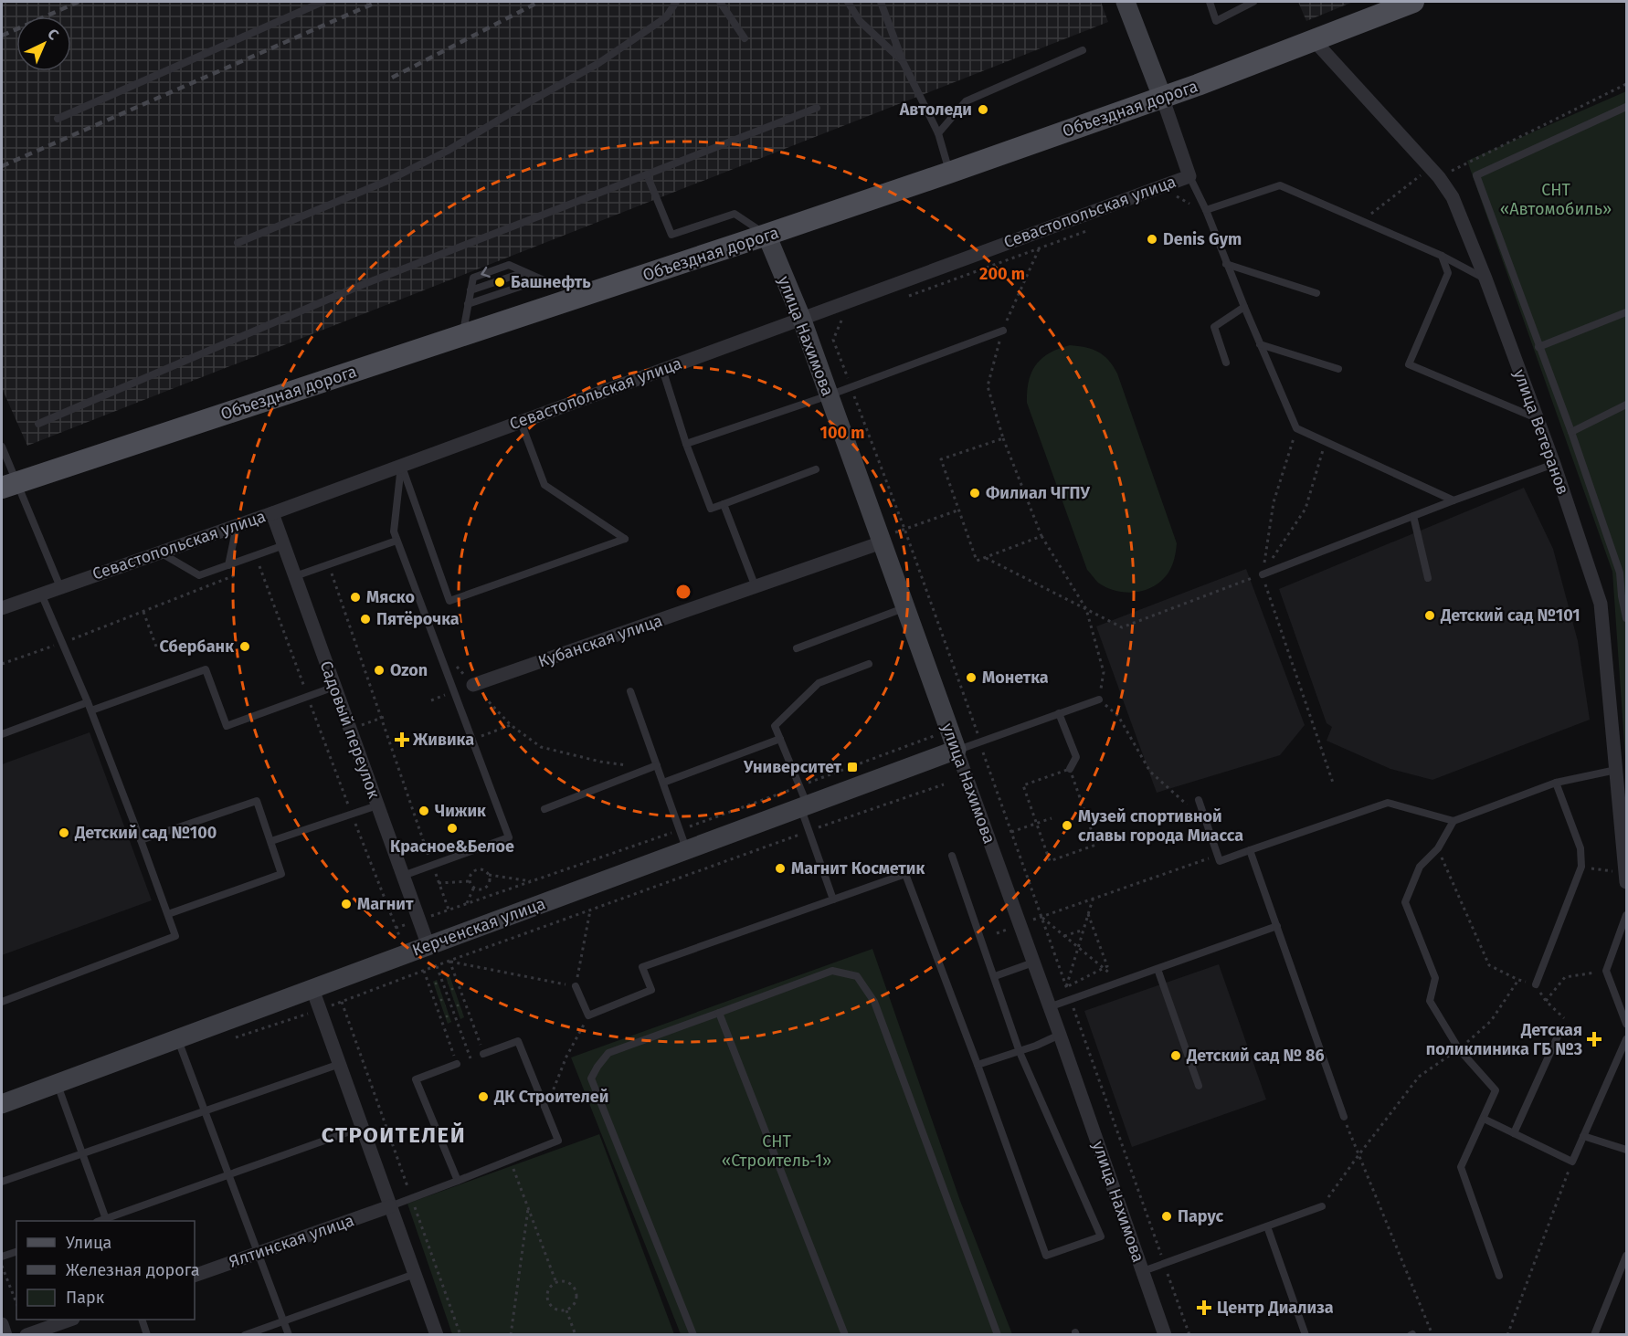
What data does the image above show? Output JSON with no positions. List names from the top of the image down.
{
  "streets": {
    "main road": ["Объездная дорога"],
    "street": [
      "Севастопольская улица",
      "улица Нахимова",
      "улица Ветеранов",
      "Кубанская улица",
      "Садовый переулок",
      "Керченская улица",
      "Ялтинская улица"
    ]
  },
  "crossings": [
    ["Объездная дорога", "улица Нахимова"],
    ["Объездная дорога", "улица Ветеранов"],
    ["Севастопольская улица", "улица Нахимова"],
    ["Севастопольская улица", "Садовый переулок"],
    ["улица Нахимова", "Кубанская улица"],
    ["улица Нахимова", "Керченская улица"],
    ["Садовый переулок", "Керченская улица"]
  ],
  "districts": ["СТРОИТЕЛЕЙ"],
  "parks": ["СНТ «Автомобиль»", "СНТ «Строитель-1»"],
  "places": {
    "other": [
      "Автоледи",
      "Denis Gym",
      "Башнефть",
      "Филиал ЧГПУ",
      "Мяско",
      "Детский сад №101",
      "Пятёрочка",
      "Сбербанк",
      "Ozon",
      "Монетка",
      "Чижик",
      "Музей спортивной славы города Миасса",
      "Красное&Белое",
      "Детский сад №100",
      "Магнит Косметик",
      "Магнит",
      "Детский сад № 86",
      "ДК Строителей",
      "Парус"
    ],
    "health": ["Живика", "Детская поликлиника ГБ №3", "Центр Диализа"],
    "transit": ["Университет"]
  },
  "legend": ["Улица", "Железная дорога", "Парк"],
  "north": "top right",
  "rings": ["200 m", "100 m"]
}
